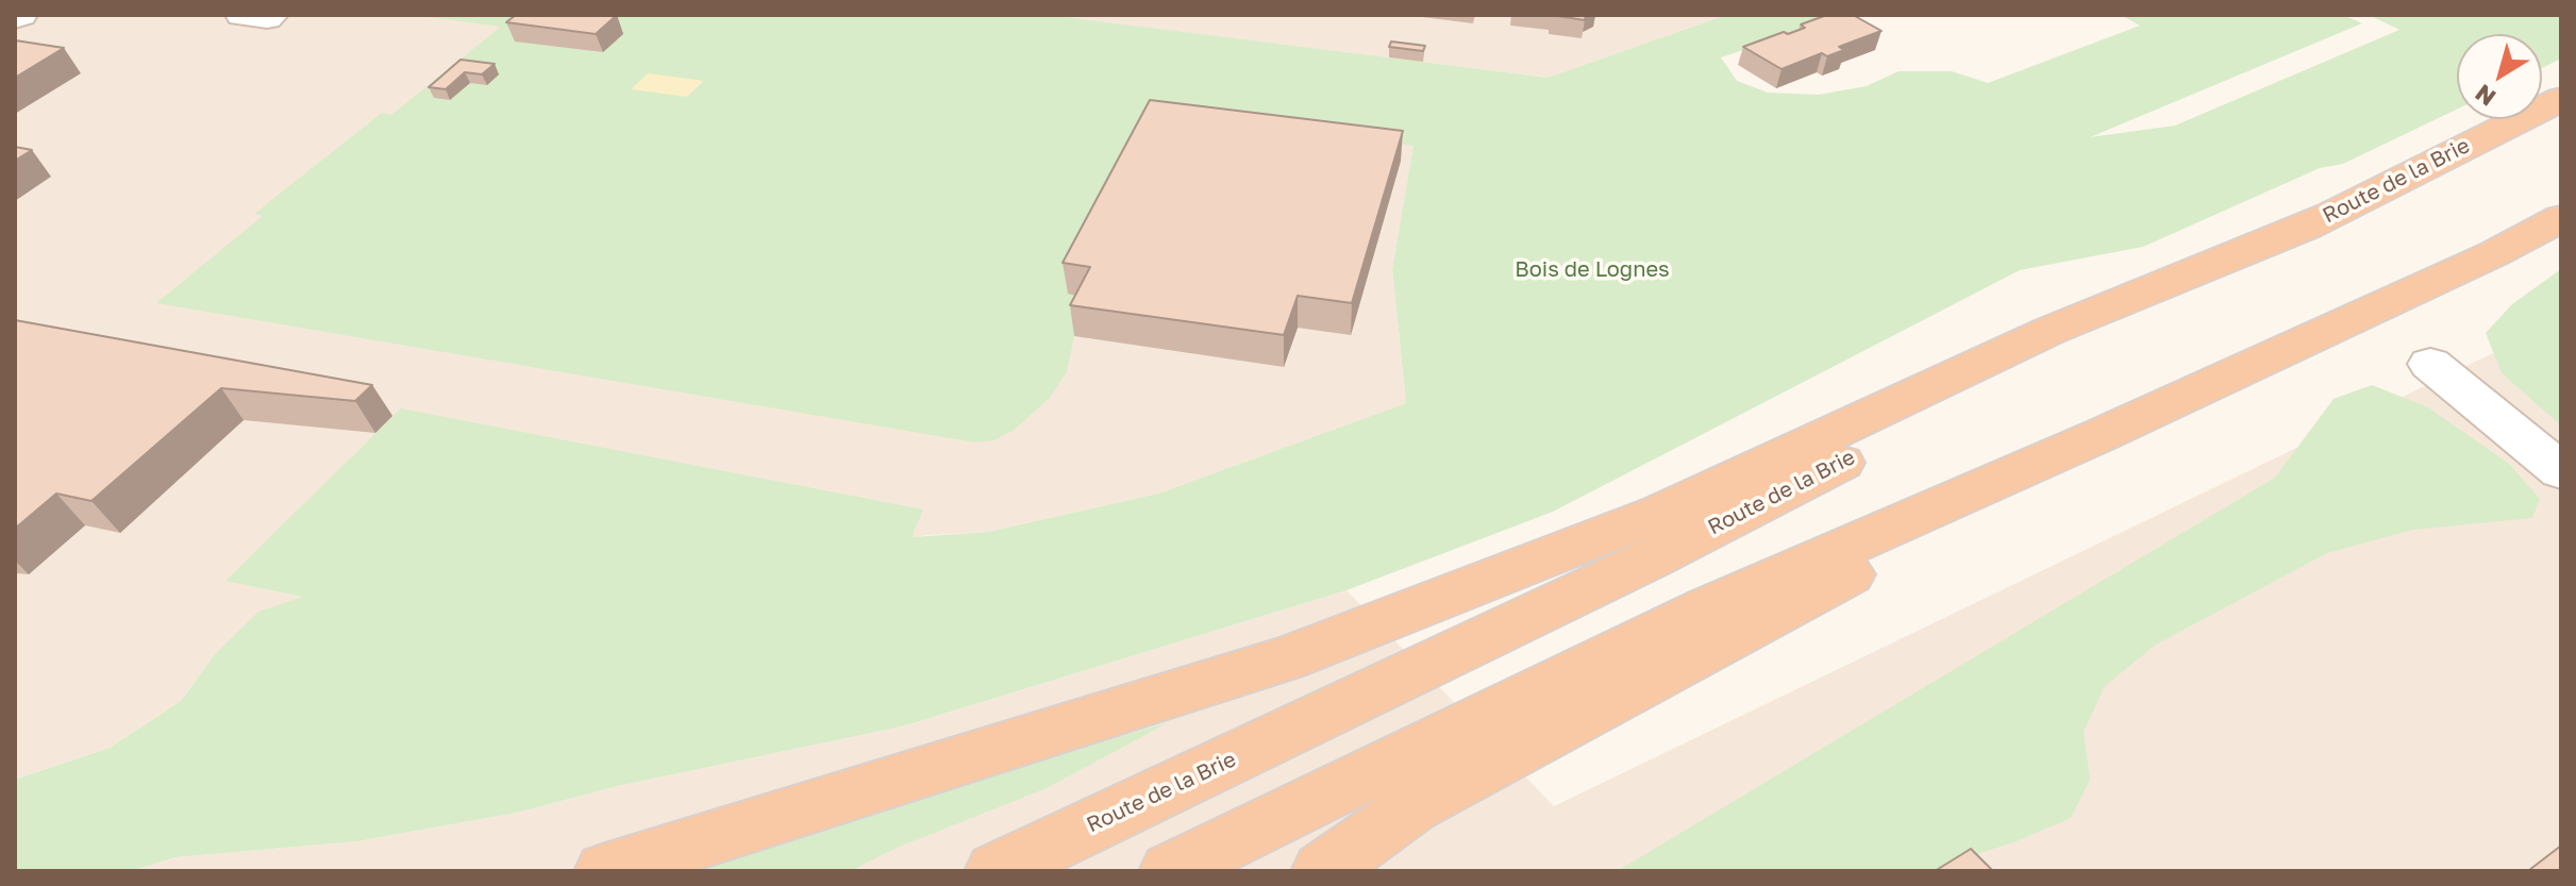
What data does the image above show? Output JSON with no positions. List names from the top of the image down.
{
  "streets": {
    "highway": ["Route de la Brie"]
  },
  "parks": ["Bois de Lognes"],
  "north": "bottom left"
}
